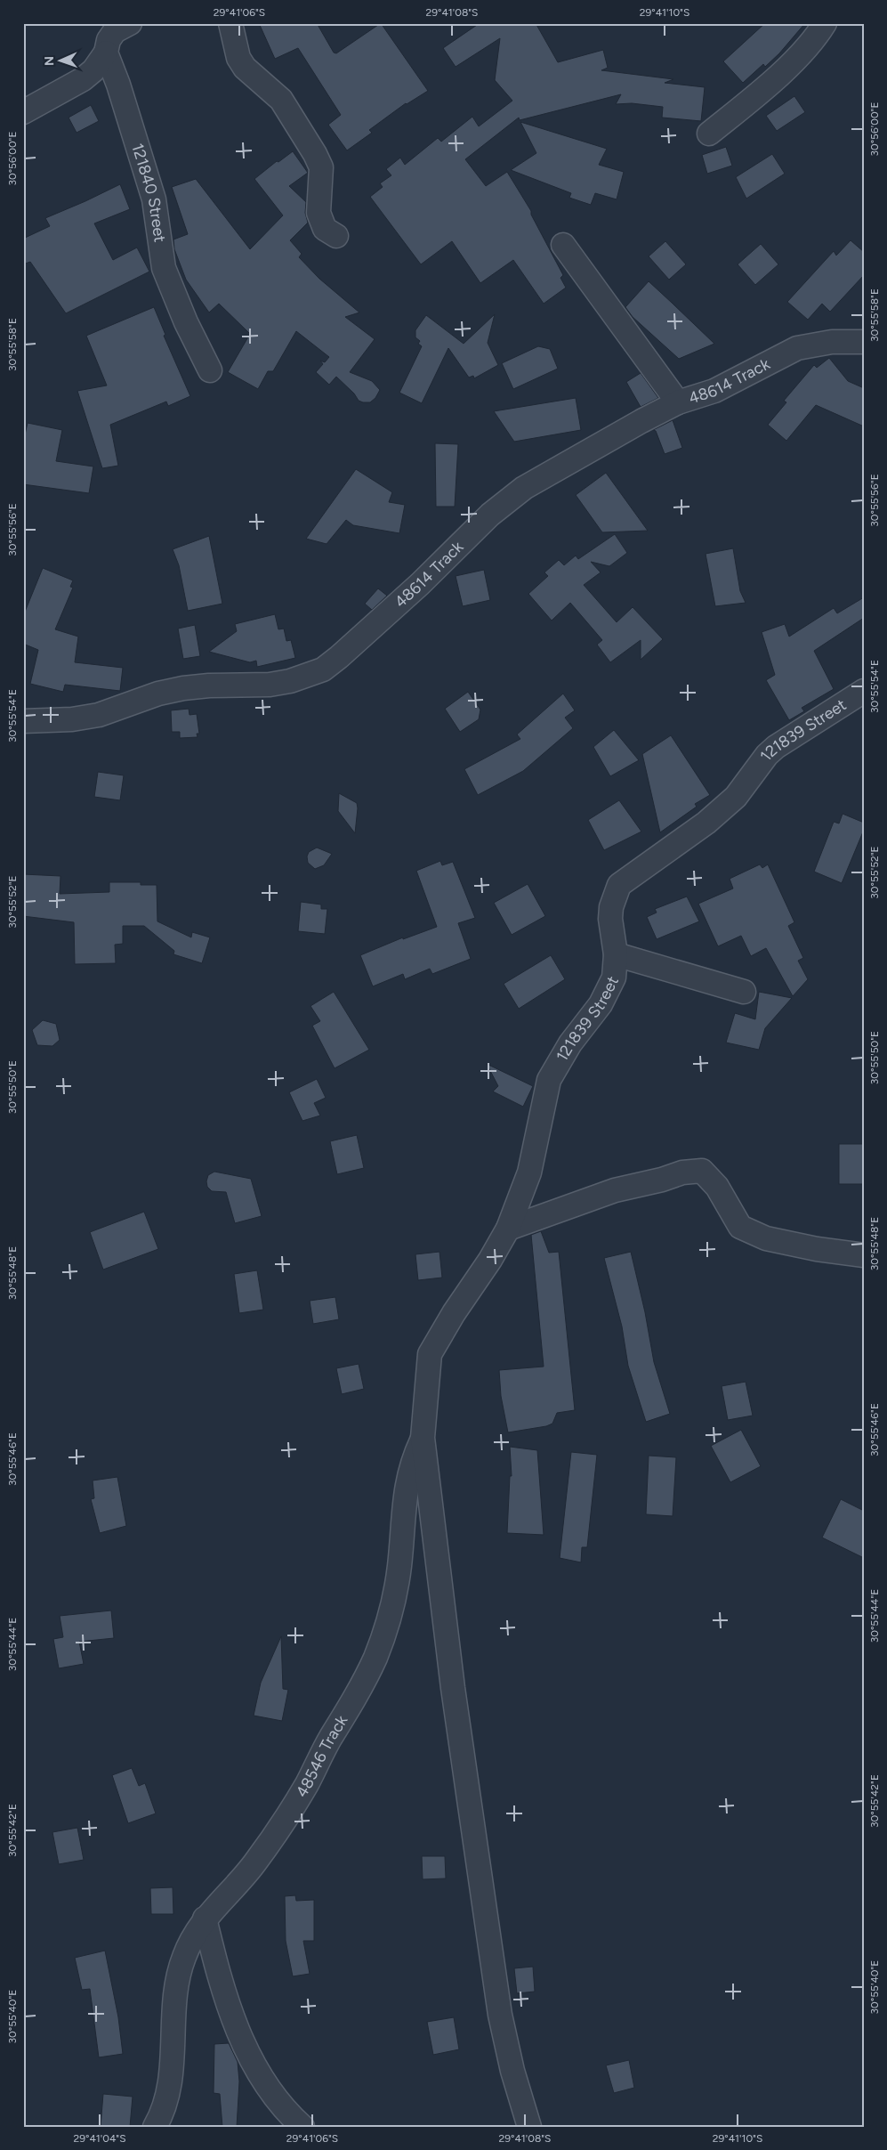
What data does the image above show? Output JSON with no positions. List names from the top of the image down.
{
  "streets": {
    "street": [
      "121840 Street",
      "48614 Track",
      "121839 Street",
      "48546 Track"
    ]
  },
  "crossings": [
    ["121839 Street", "48546 Track"]
  ],
  "north": "left",
  "coordinates": [
    "29°41'06\"S",
    "29°41'08\"S",
    "29°41'10\"S",
    "30°56'00\"E",
    "30°55'58\"E",
    "30°55'56\"E",
    "30°55'54\"E",
    "30°55'52\"E",
    "30°55'50\"E",
    "30°55'48\"E",
    "30°55'46\"E",
    "30°55'44\"E",
    "30°55'42\"E",
    "30°55'40\"E",
    "29°41'04\"S"
  ]
}
